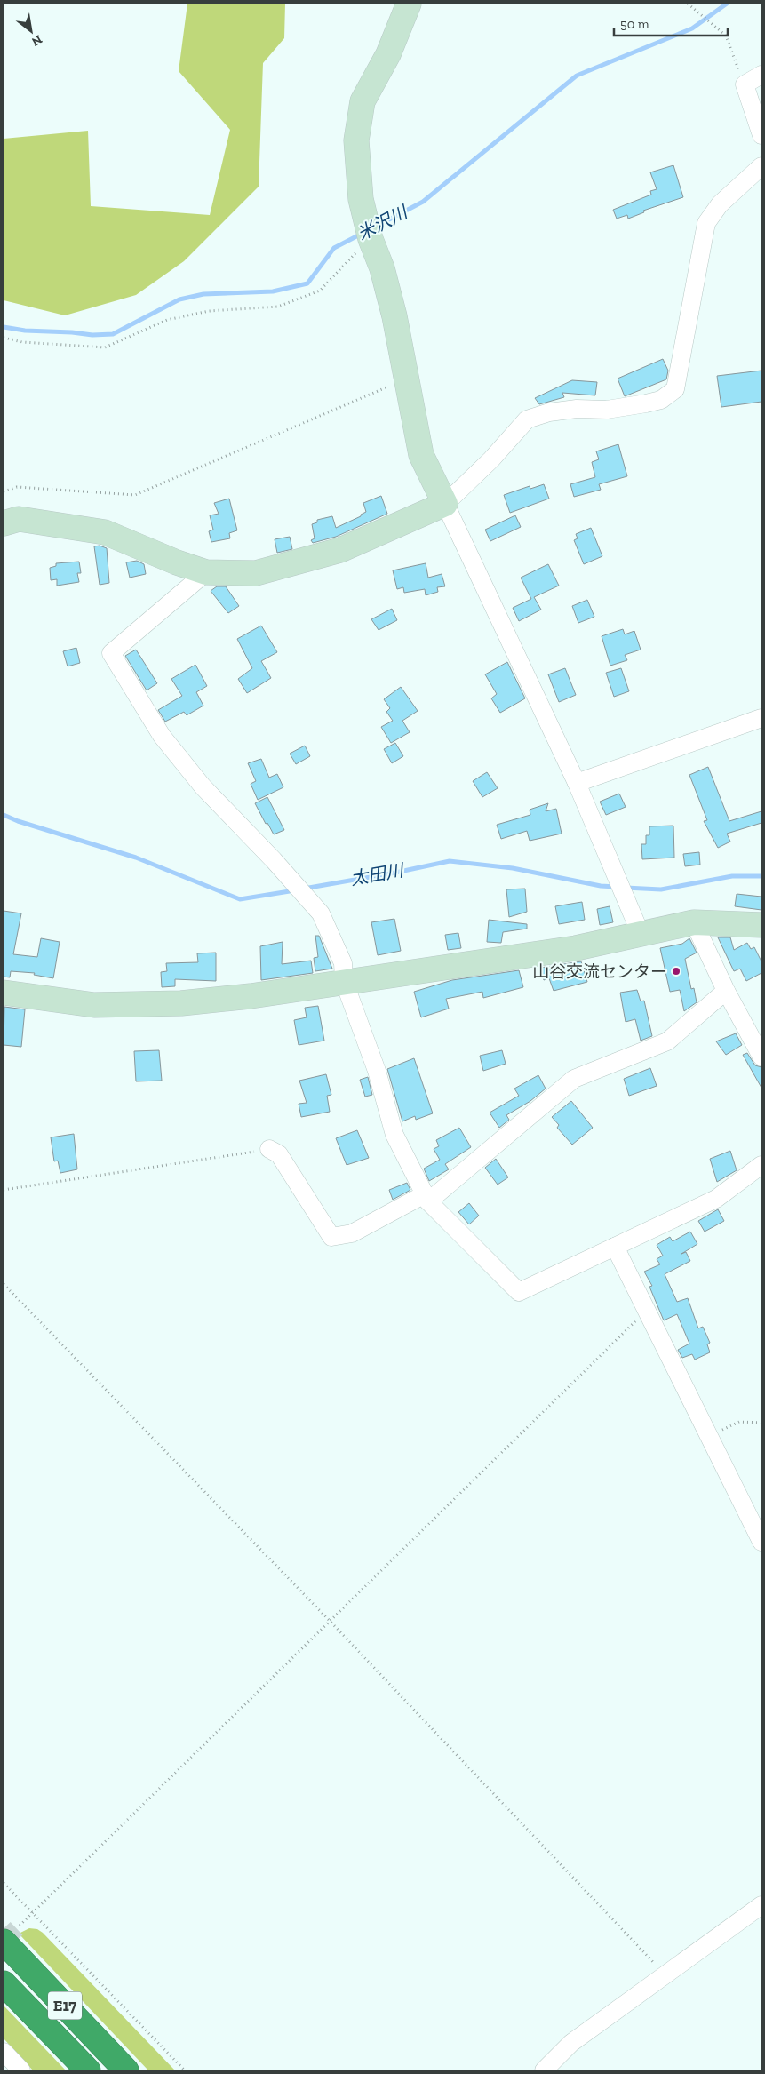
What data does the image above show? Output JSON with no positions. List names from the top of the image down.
{
  "streets": {
    "highway": ["E17"]
  },
  "water": ["米沢川", "太田川"],
  "places": ["山谷交流センター"],
  "scale_bar": "50 m",
  "north": "bottom right"
}
